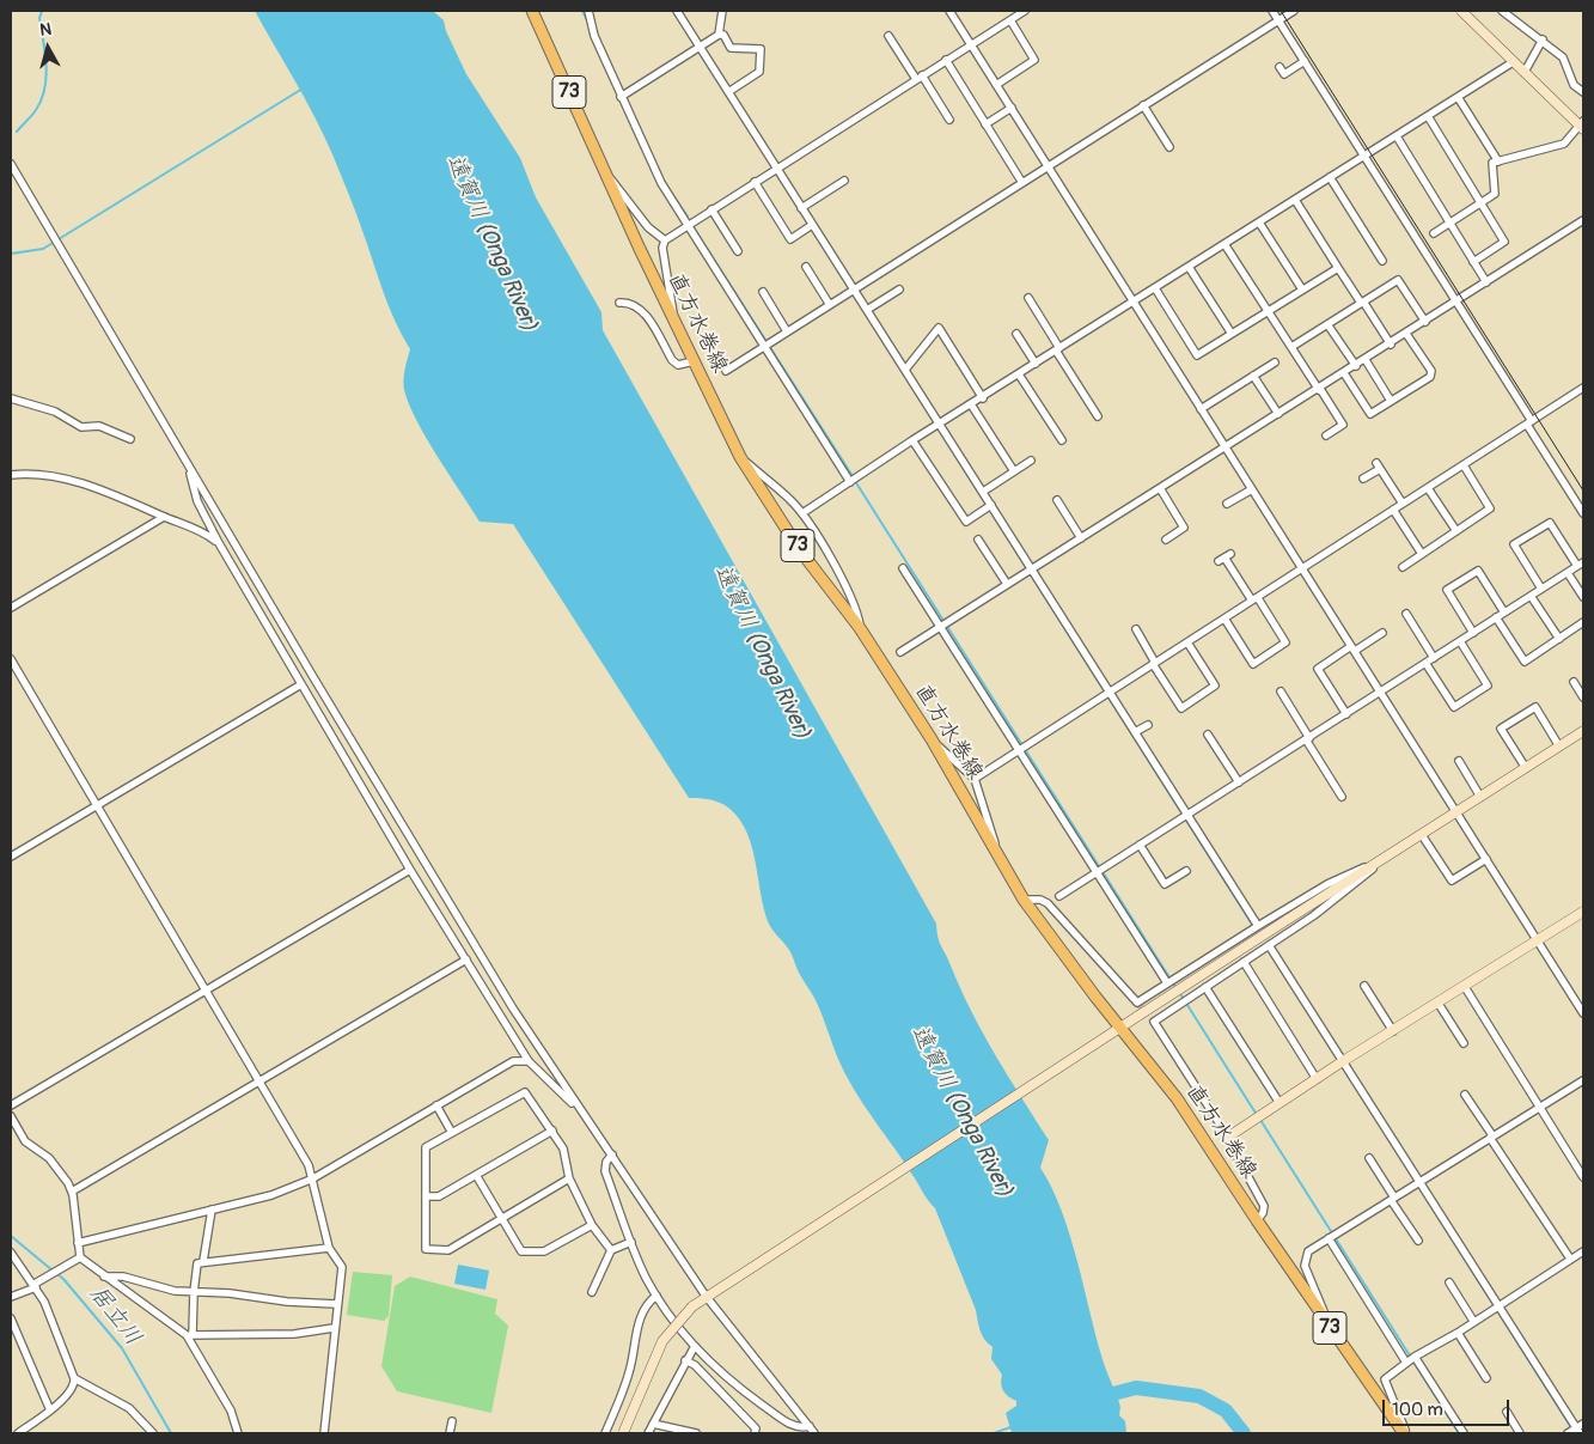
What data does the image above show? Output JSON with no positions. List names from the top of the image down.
{
  "streets": {
    "main road": ["73", "直方水巻線"]
  },
  "water": ["遠賀川 (Onga River)", "居立川"],
  "scale_bar": "100 m",
  "north": "top"
}
